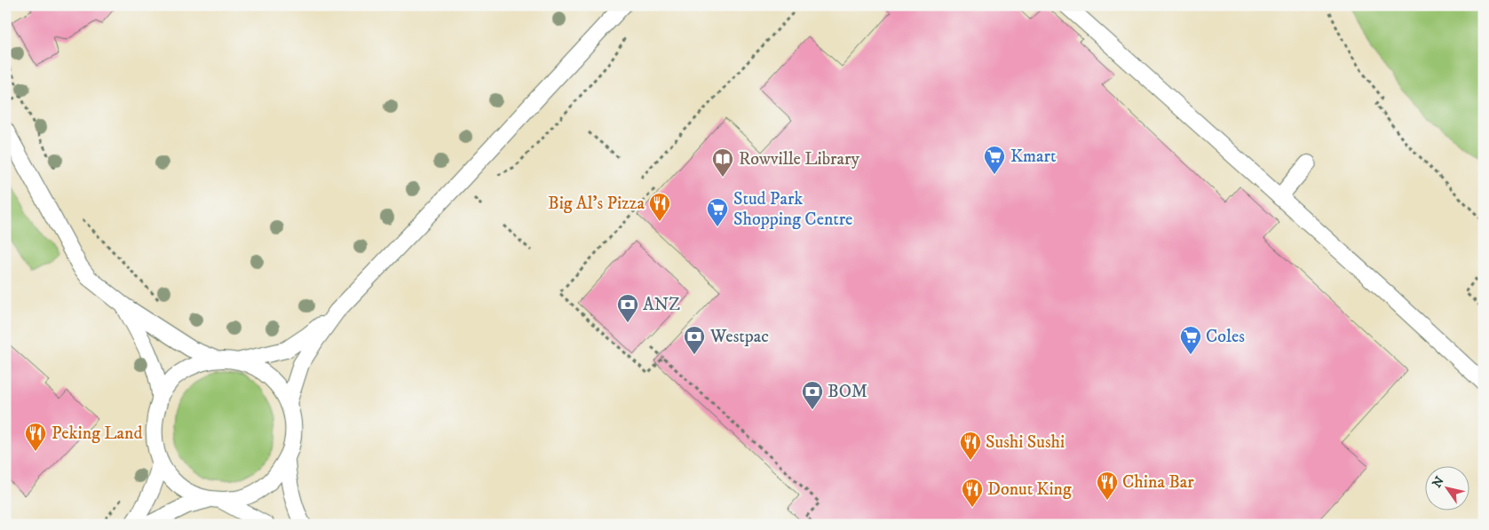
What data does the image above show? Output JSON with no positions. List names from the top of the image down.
{
  "places": {
    "supermarket": ["Kmart", "Stud Park Shopping Centre", "Coles"],
    "library": ["Rowville Library"],
    "restaurant": [
      "Big Al's Pizza",
      "Peking Land",
      "Sushi Sushi",
      "China Bar",
      "Donut King"
    ],
    "bank": ["ANZ", "Westpac", "BOM"]
  },
  "north": "top left"
}
